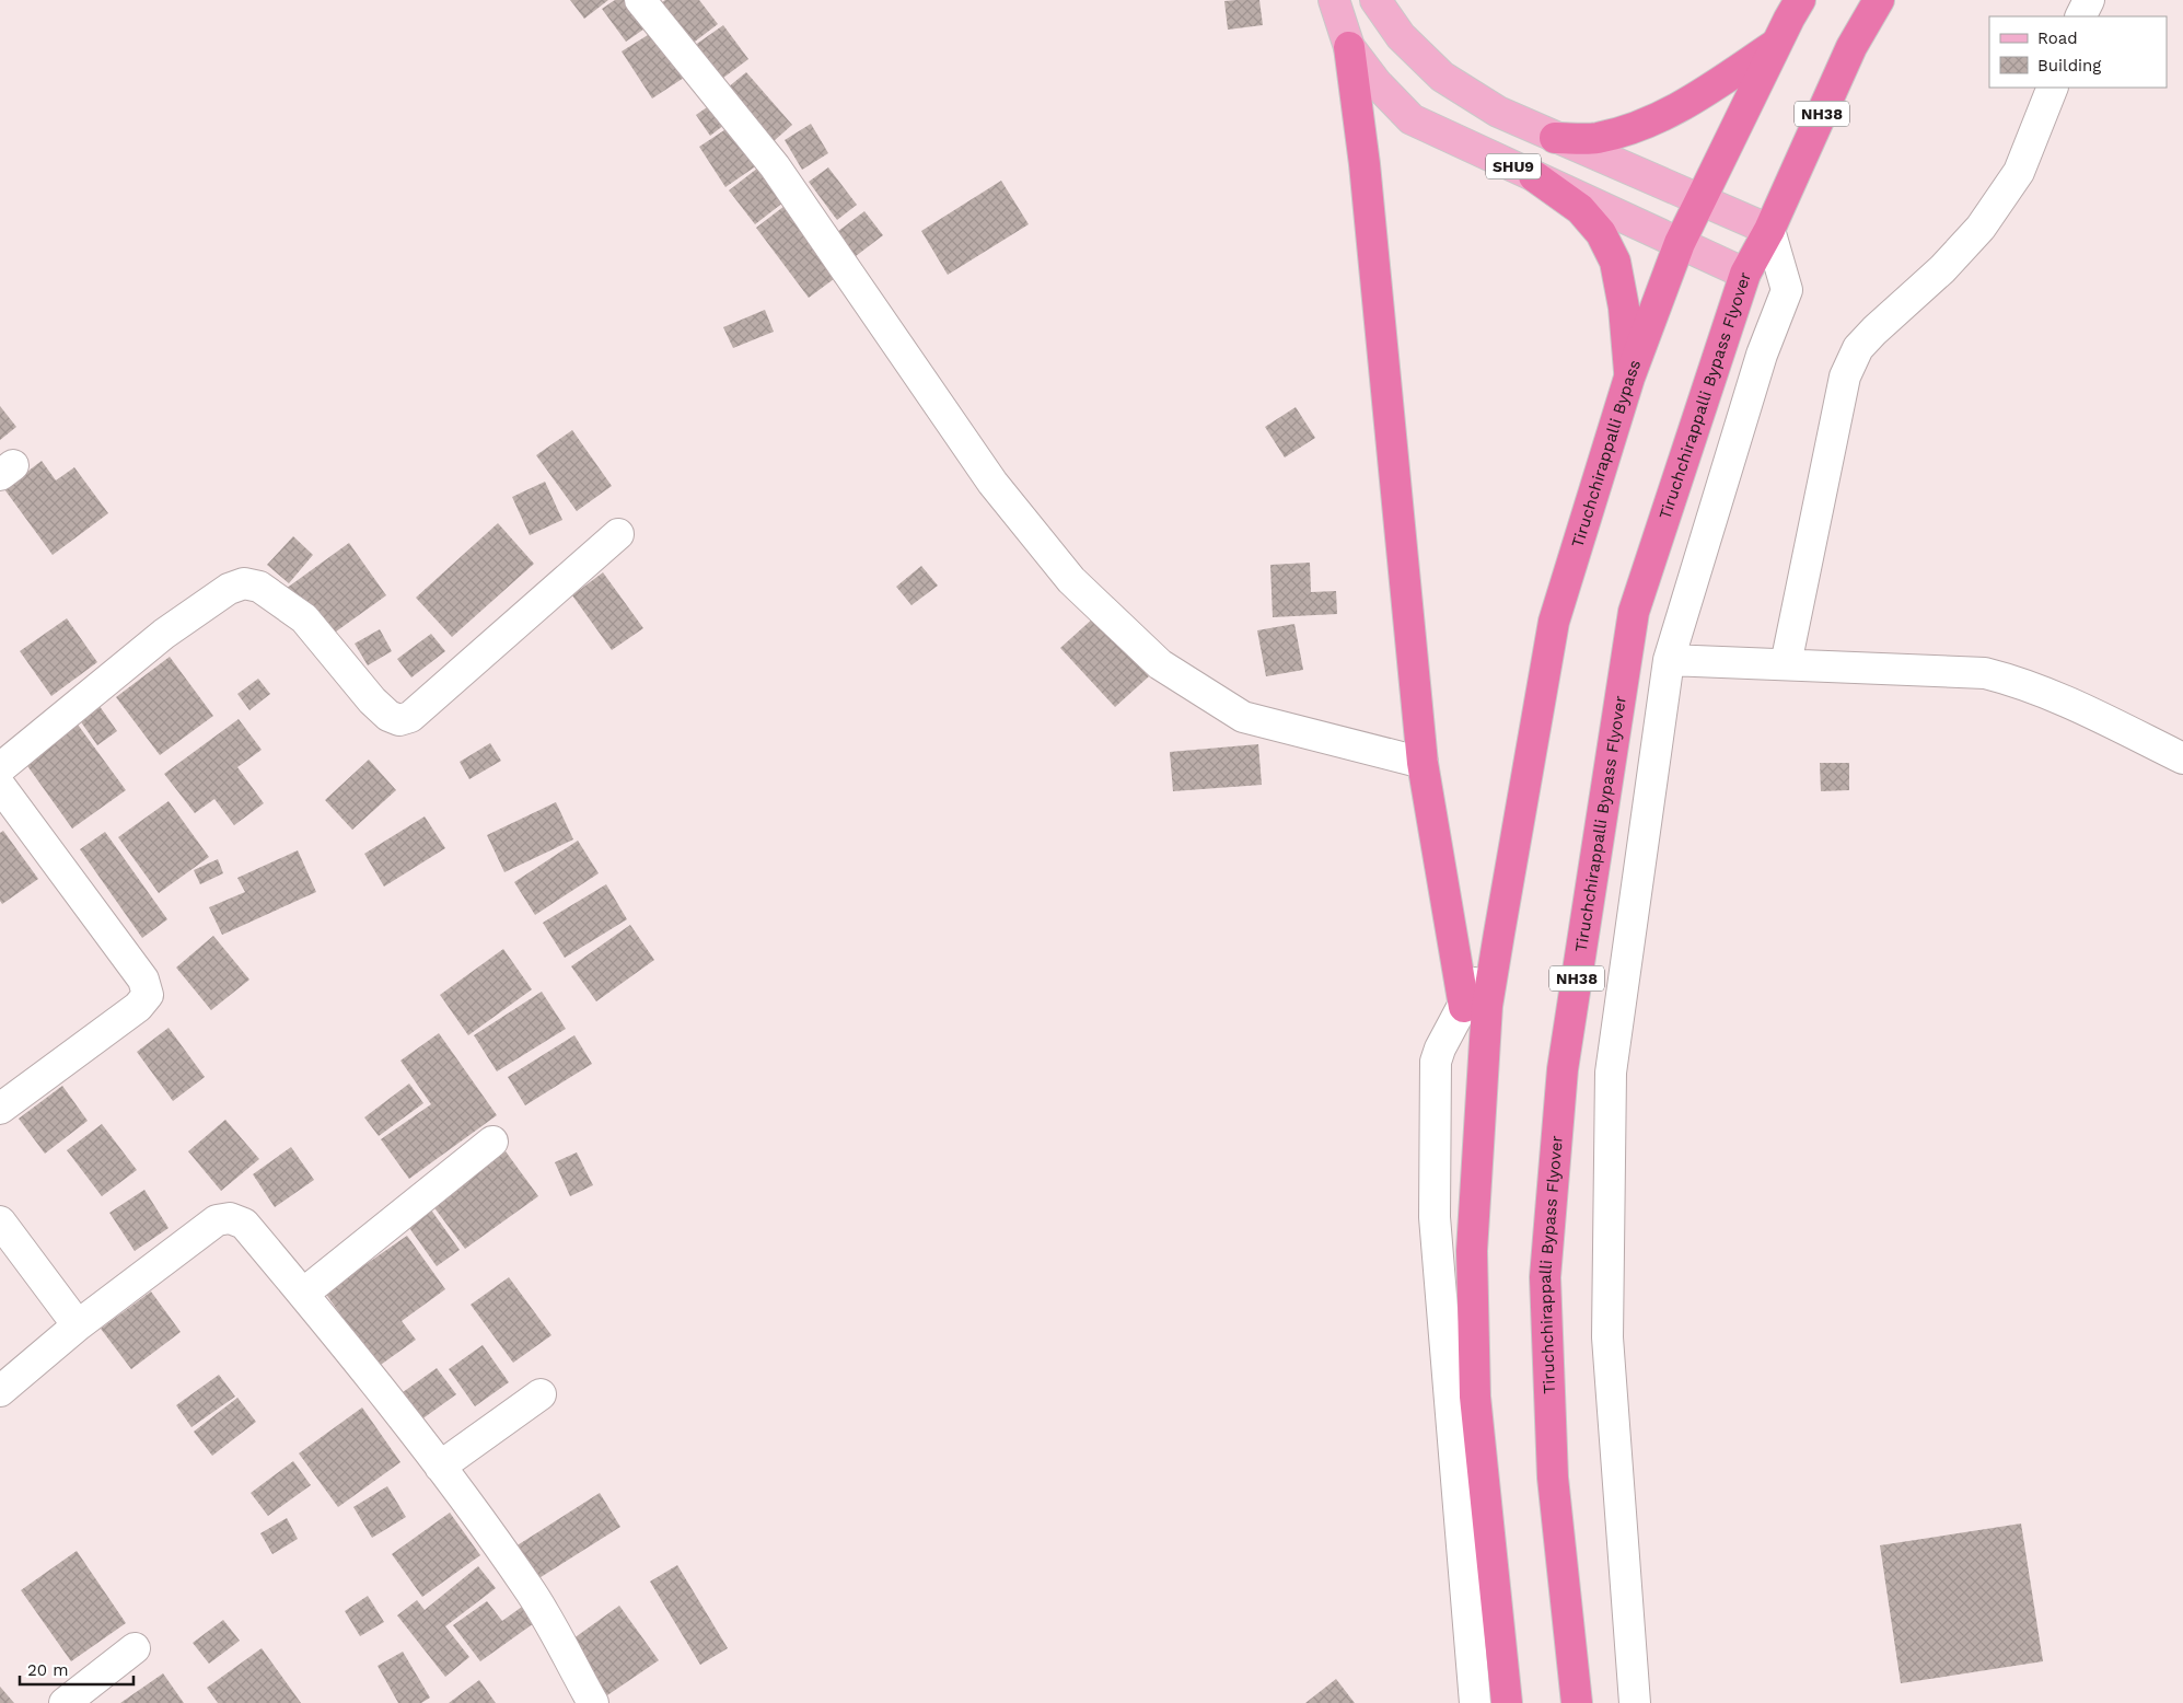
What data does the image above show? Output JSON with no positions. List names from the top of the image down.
{
  "streets": {
    "highway": ["NH38", "Tiruchchirappalli Bypass Flyover", "Tiruchchirappalli Bypass"],
    "main road": ["SHU9"]
  },
  "crossings": [
    ["NH38", "SHU9"],
    ["NH38", "Tiruchchirappalli Bypass Flyover"],
    ["SHU9", "Tiruchchirappalli Bypass Flyover"],
    ["SHU9", "Tiruchchirappalli Bypass"]
  ],
  "legend": ["Road", "Building"],
  "scale_bar": "20 m"
}
